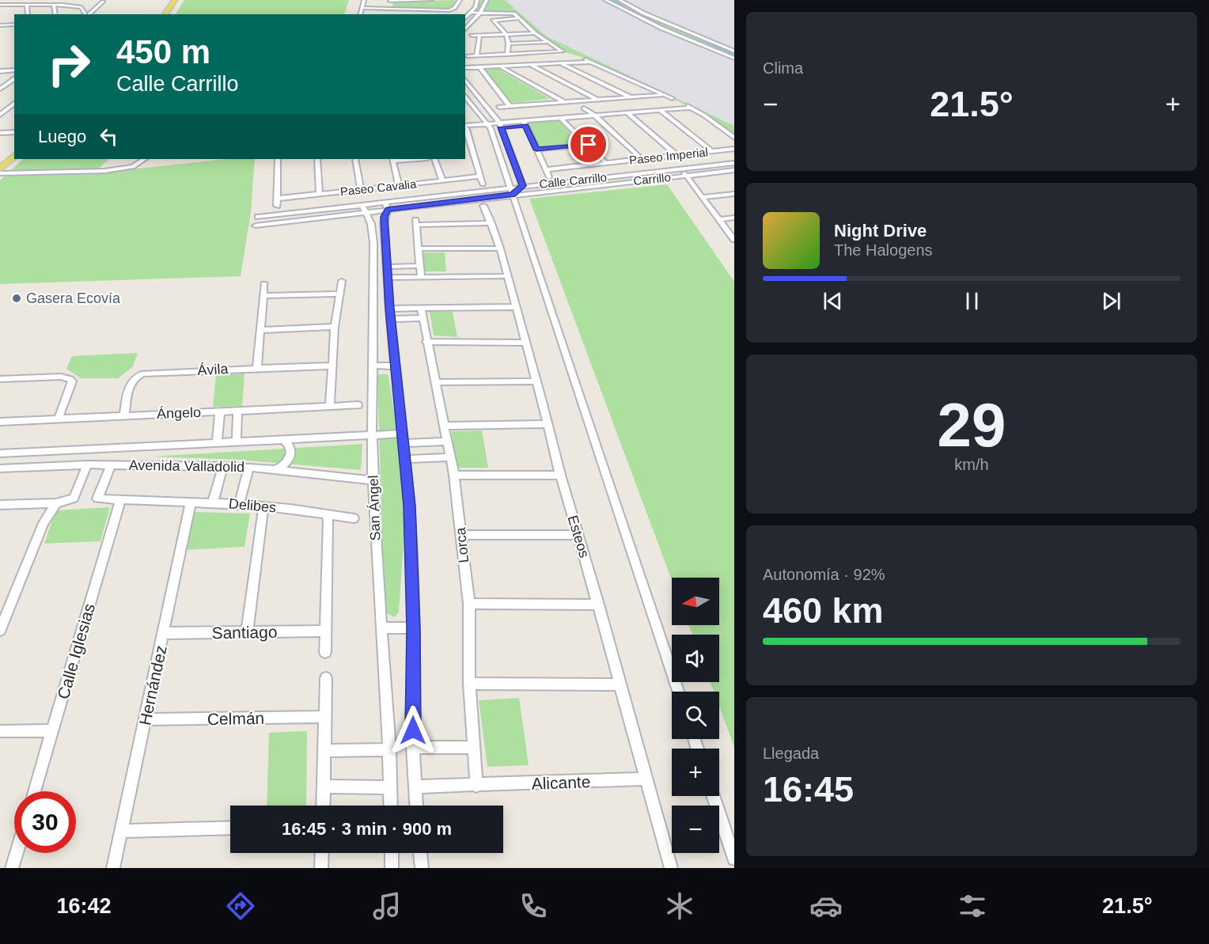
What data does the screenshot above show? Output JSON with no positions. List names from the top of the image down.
{
  "streets": {
    "street": [
      "Paseo Imperial",
      "Carrillo",
      "Calle Carrillo",
      "Paseo Cavalia",
      "Ávila",
      "Ángelo",
      "Avenida Valladolid",
      "Delibes",
      "San Ángel",
      "Esteos",
      "Lorca",
      "Santiago",
      "Calle Iglesias",
      "Hernández",
      "Celmán",
      "Alicante"
    ]
  },
  "crossings": [
    ["Carrillo", "Calle Carrillo"],
    ["Calle Carrillo", "San Ángel"],
    ["Ávila", "Ángelo"],
    ["Avenida Valladolid", "Delibes"],
    ["Avenida Valladolid", "San Ángel"],
    ["Avenida Valladolid", "Lorca"],
    ["Delibes", "Calle Iglesias"],
    ["Delibes", "Hernández"],
    ["Esteos", "Alicante"],
    ["Lorca", "Alicante"],
    ["Santiago", "Hernández"],
    ["Hernández", "Celmán"]
  ],
  "places": ["Gasera Ecovía"],
  "north": "left",
  "page": {
    "tile": [
      "Clima",
      ["29", "km/h"],
      ["Autonomía · 92%", "460 km"],
      ["Llegada", "16:45"]
    ],
    "turn": ["450 m", "Calle Carrillo"],
    "heat": ["−", "21.5°", "+"],
    "then": "Luego",
    "song": ["Night Drive", "The Halogens"],
    "map_buttons": ["+", "−"],
    "limit": "30",
    "trip": "16:45 · 3 min · 900 m",
    "tabs": ["16:42", "21.5°"]
  }
}
